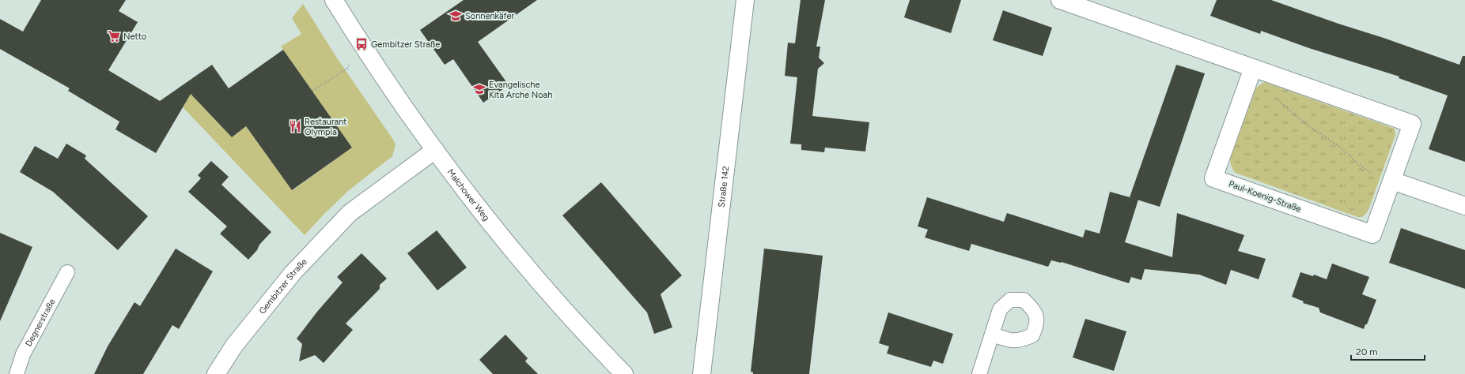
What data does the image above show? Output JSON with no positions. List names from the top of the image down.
{
  "streets": {
    "street": [
      "Straße 142",
      "Malchower Weg",
      "Paul-Koenig-Straße",
      "Gembitzer Straße"
    ],
    "lane": ["Degnerstraße"]
  },
  "crossings": [
    ["Malchower Weg", "Gembitzer Straße"]
  ],
  "places": {
    "school or university": ["Sonnenkäfer", "Evangelische Kita Arche Noah"],
    "supermarket": ["Netto"],
    "bus stop": ["Gembitzer Straße"],
    "restaurant": ["Restaurant Olympia"]
  },
  "scale_bar": "20 m"
}
